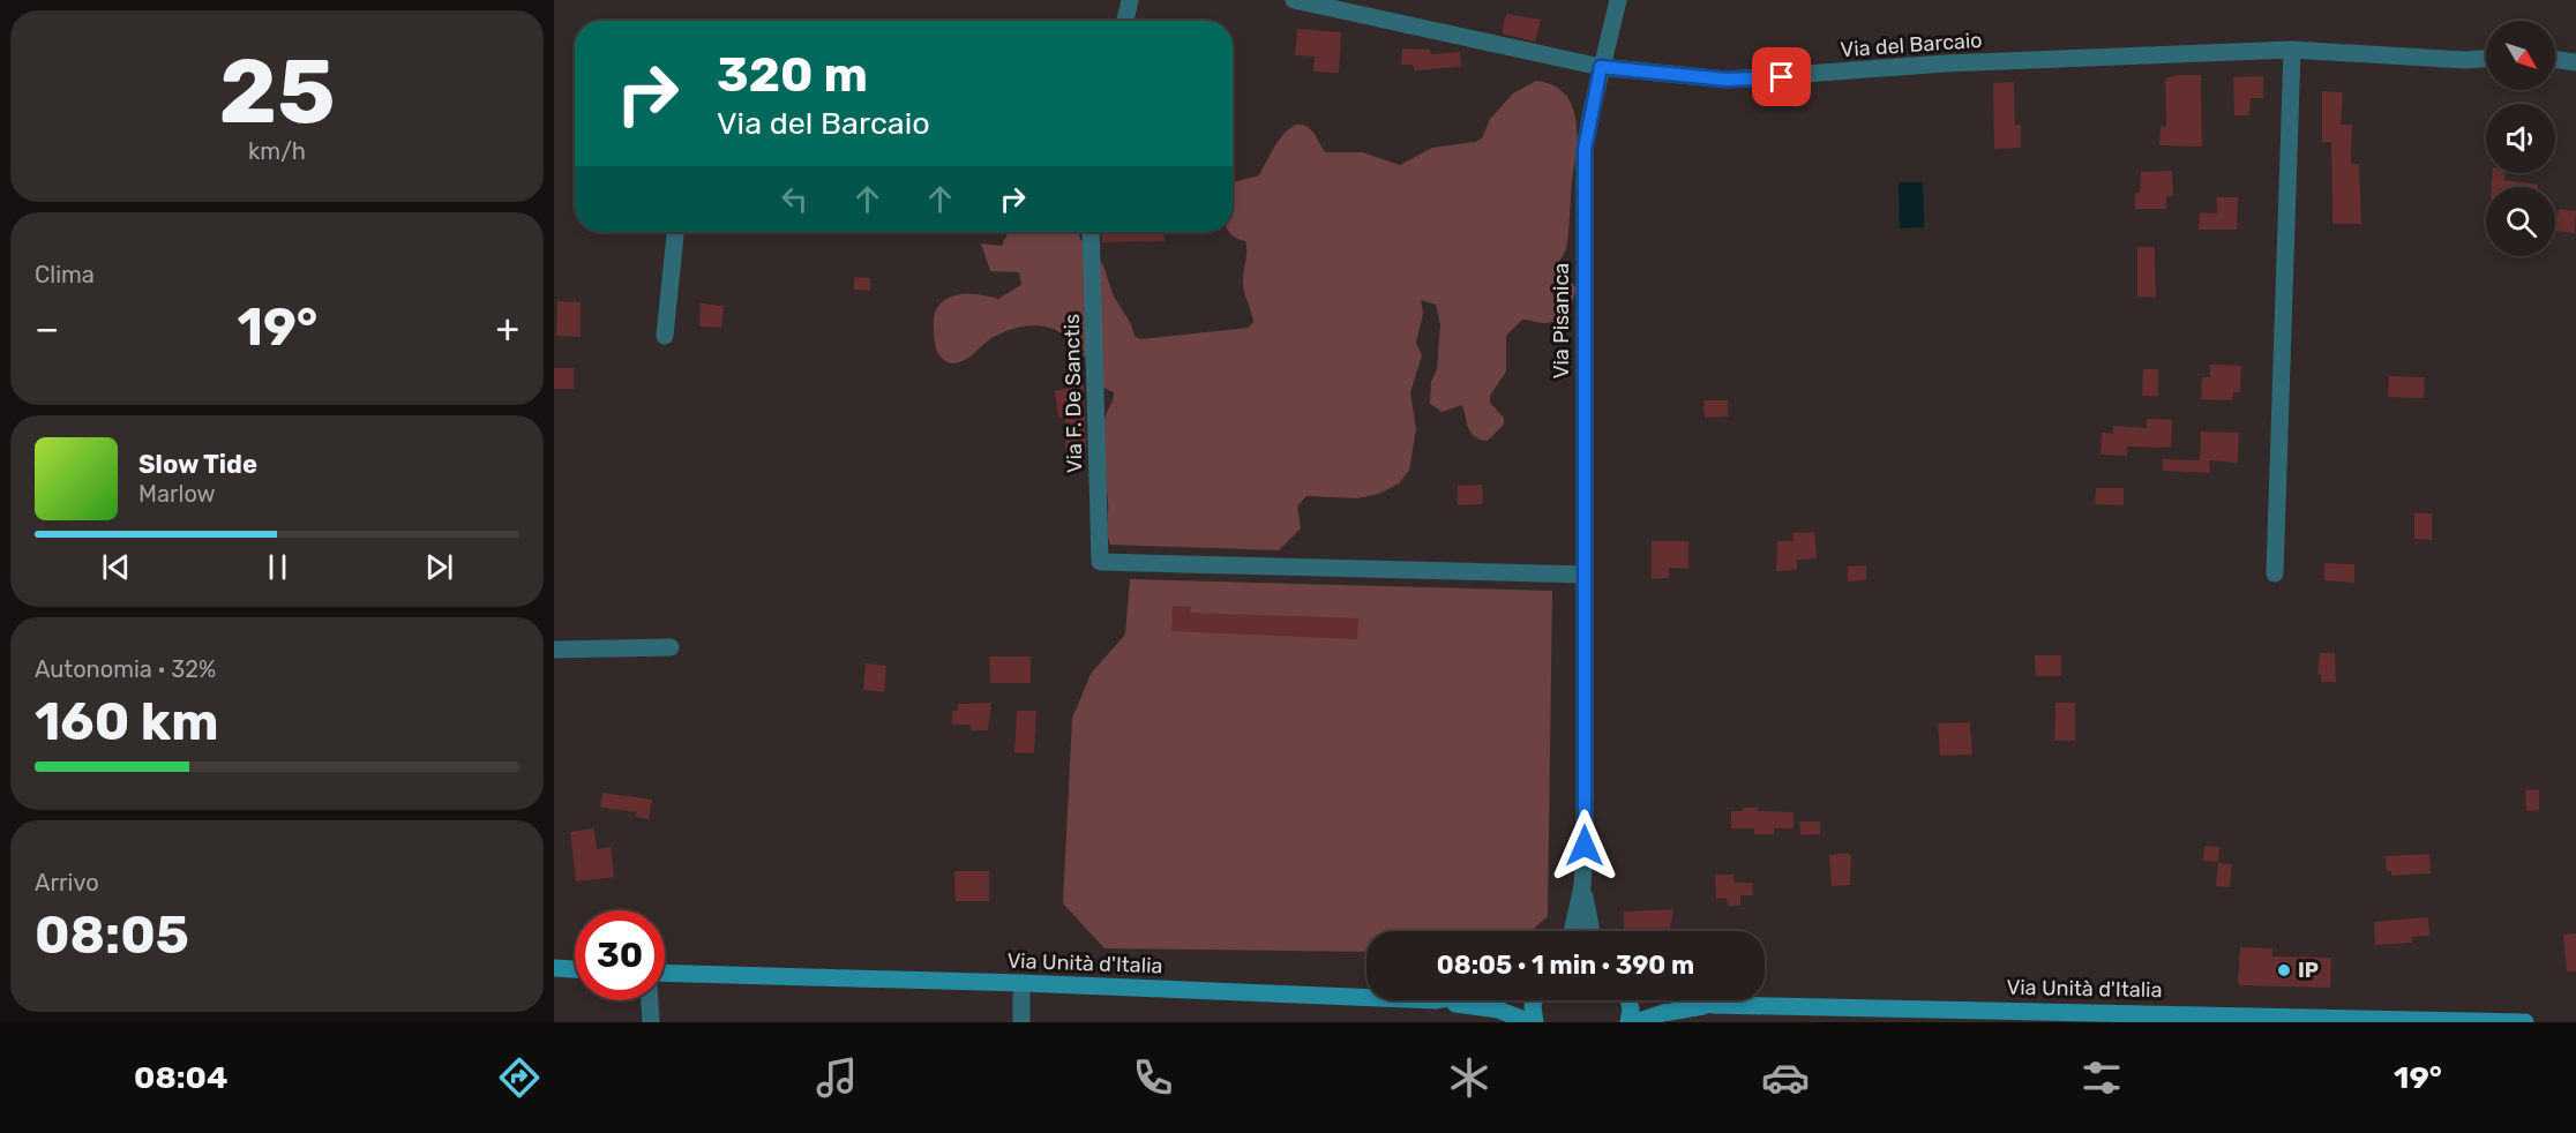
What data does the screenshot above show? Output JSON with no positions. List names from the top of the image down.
{
  "streets": {
    "main road": ["Via Unità d'Italia"],
    "street": ["Via del Barcaio", "Via Pisanica", "Via F. De Sanctis"]
  },
  "crossings": [
    ["Via del Barcaio", "Via Pisanica"],
    ["Via Pisanica", "Via F. De Sanctis"]
  ],
  "places": ["IP"],
  "north": "bottom right",
  "page": {
    "tile": [
      ["25", "km/h"],
      "Clima",
      ["Autonomia · 32%", "160 km"],
      ["Arrivo", "08:05"]
    ],
    "turn": ["320 m", "Via del Barcaio"],
    "heat": ["−", "19°", "+"],
    "song": ["Slow Tide", "Marlow"],
    "limit": "30",
    "trip": "08:05 · 1 min · 390 m",
    "tabs": ["08:04", "19°"]
  }
}
